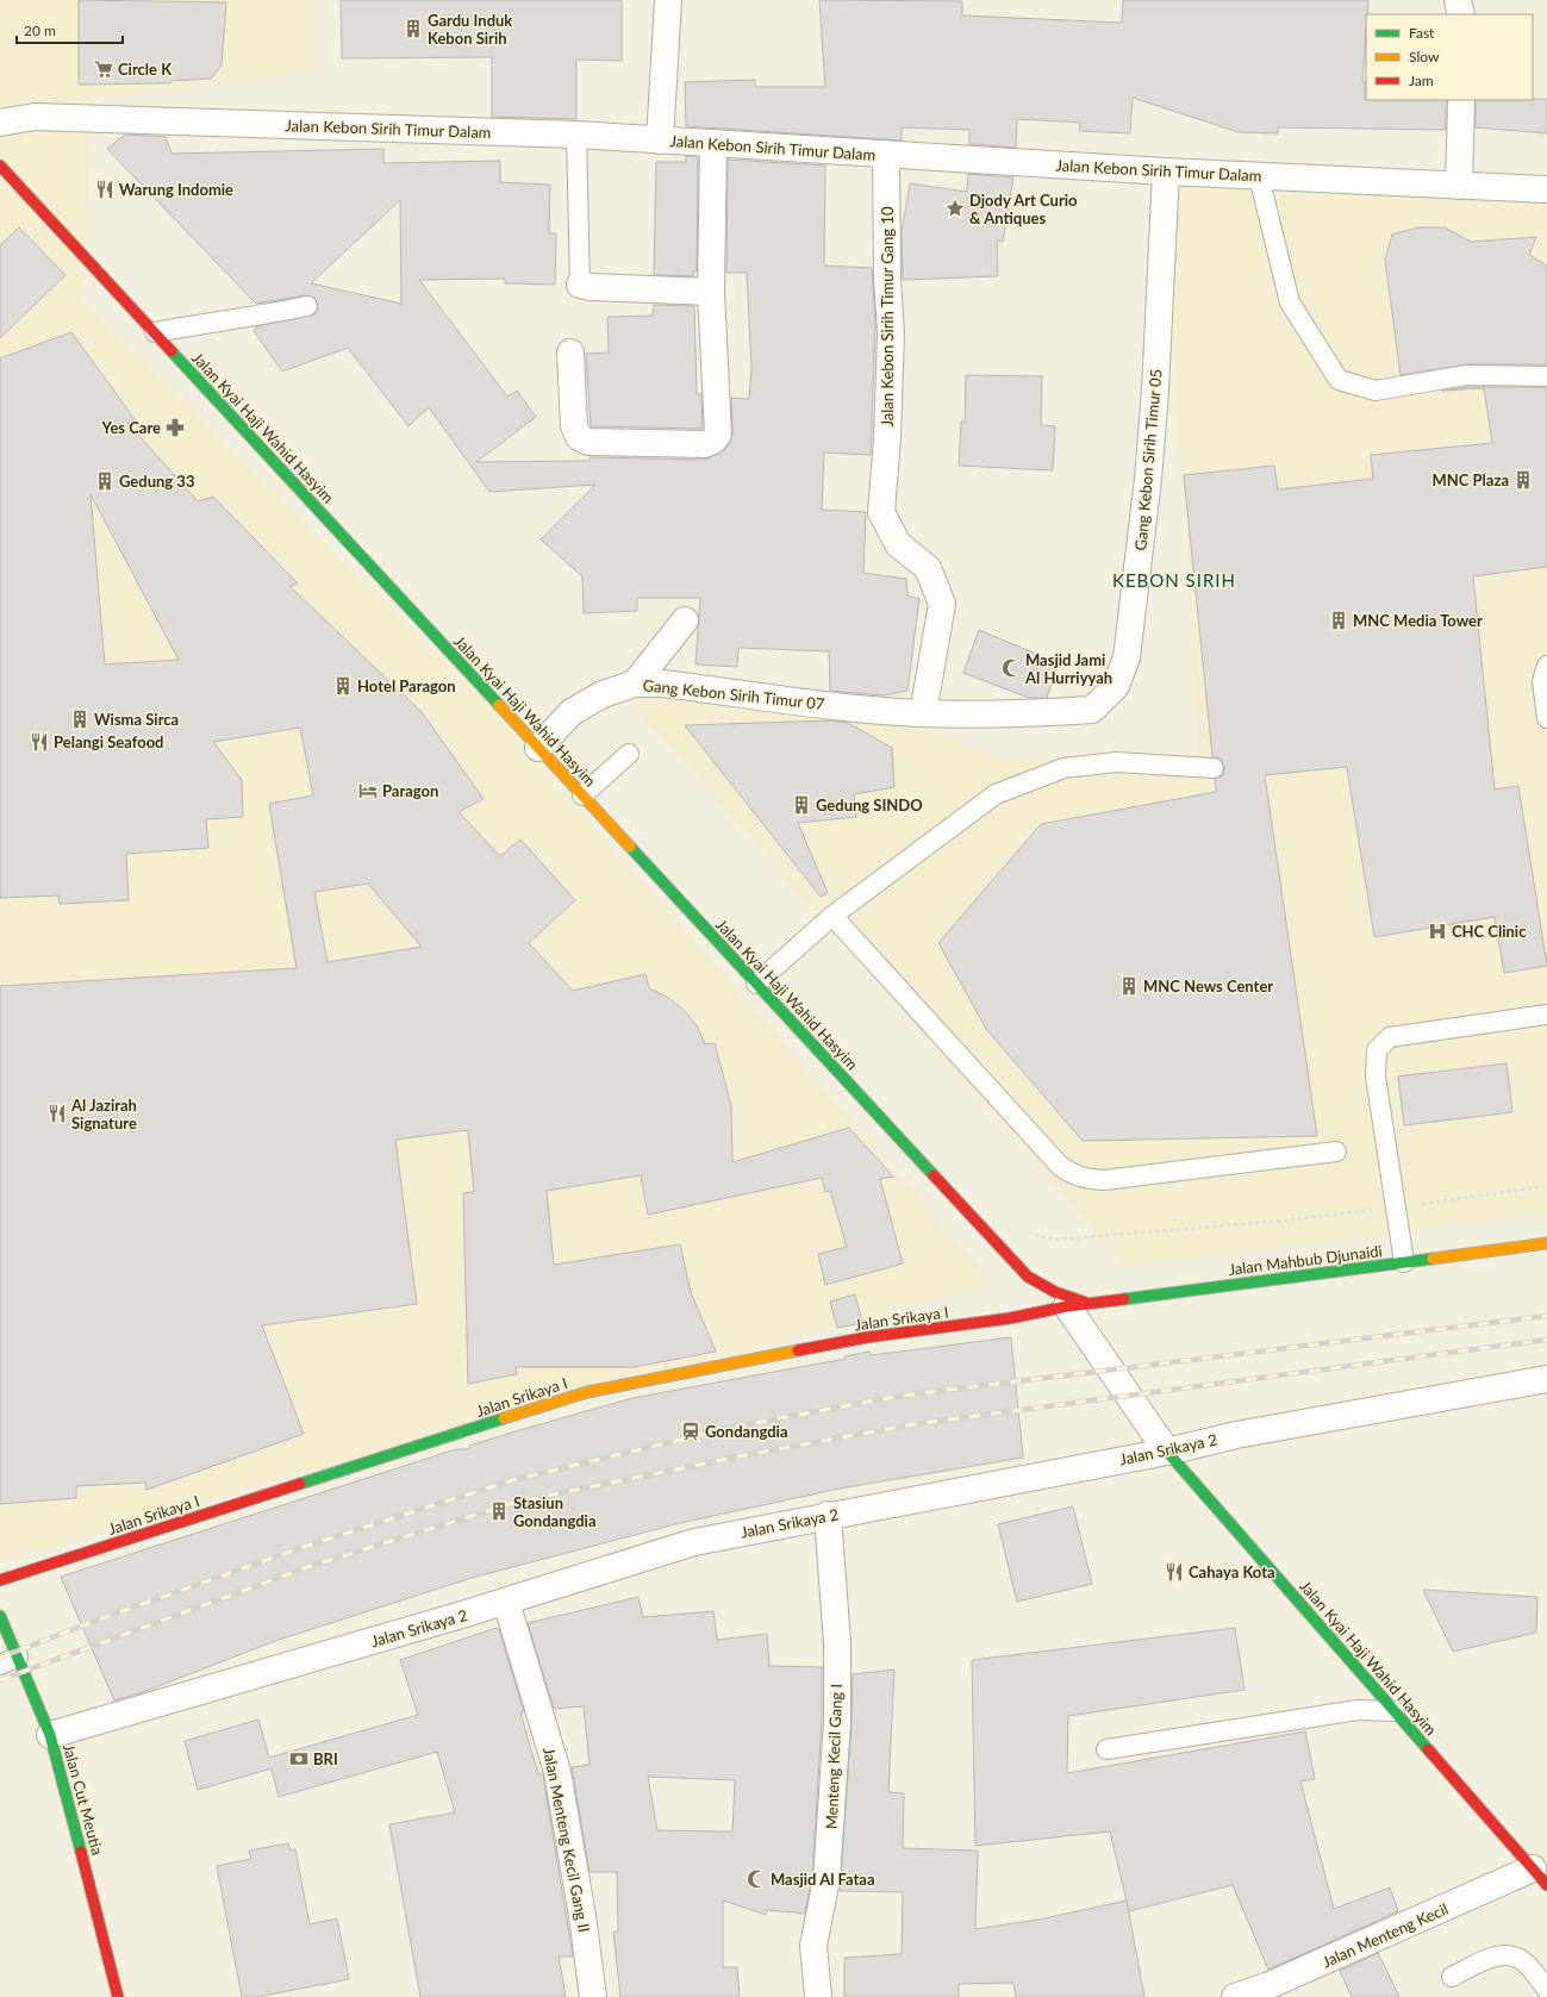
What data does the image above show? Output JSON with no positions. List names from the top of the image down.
{
  "streets": {
    "street": [
      "Jalan Kebon Sirih Timur Dalam",
      "Jalan Kebon Sirih Timur Gang 10",
      "Jalan Kyai Haji Wahid Hasyim",
      "Gang Kebon Sirih Timur 05",
      "Gang Kebon Sirih Timur 07",
      "Jalan Mahbub Djunaidi",
      "Jalan Srikaya I",
      "Jalan Srikaya 2",
      "Menteng Kecil Gang I",
      "Jalan Cut Meutia",
      "Jalan Menteng Kecil Gang II",
      "Jalan Menteng Kecil"
    ]
  },
  "crossings": [
    ["Jalan Kebon Sirih Timur Dalam", "Jalan Kebon Sirih Timur Gang 10"],
    ["Jalan Kebon Sirih Timur Dalam", "Gang Kebon Sirih Timur 05"],
    ["Jalan Kebon Sirih Timur Gang 10", "Gang Kebon Sirih Timur 05"],
    ["Jalan Kebon Sirih Timur Gang 10", "Gang Kebon Sirih Timur 07"],
    ["Jalan Kyai Haji Wahid Hasyim", "Gang Kebon Sirih Timur 07"],
    ["Jalan Kyai Haji Wahid Hasyim", "Jalan Mahbub Djunaidi"],
    ["Jalan Kyai Haji Wahid Hasyim", "Jalan Srikaya I"],
    ["Jalan Kyai Haji Wahid Hasyim", "Jalan Srikaya 2"],
    ["Jalan Kyai Haji Wahid Hasyim", "Jalan Menteng Kecil"],
    ["Gang Kebon Sirih Timur 05", "Gang Kebon Sirih Timur 07"],
    ["Jalan Mahbub Djunaidi", "Jalan Srikaya I"],
    ["Jalan Srikaya 2", "Menteng Kecil Gang I"],
    ["Jalan Srikaya 2", "Jalan Cut Meutia"],
    ["Jalan Srikaya 2", "Jalan Menteng Kecil Gang II"]
  ],
  "districts": ["KEBON SIRIH"],
  "places": {
    "building": [
      "Gardu Induk Kebon Sirih",
      "MNC Plaza",
      "Gedung 33",
      "MNC Media Tower",
      "Hotel Paragon",
      "Wisma Sirca",
      "Gedung SINDO",
      "MNC News Center",
      "Stasiun Gondangdia"
    ],
    "supermarket": ["Circle K"],
    "restaurant": [
      "Warung Indomie",
      "Pelangi Seafood",
      "Al Jazirah Signature",
      "Cahaya Kota"
    ],
    "place": ["Djody Art Curio & Antiques"],
    "pharmacy": ["Yes Care"],
    "mosque": ["Masjid Jami Al Hurriyyah", "Masjid Al Fataa"],
    "hotel": ["Paragon"],
    "hospital": ["CHC Clinic"],
    "station": ["Gondangdia"],
    "bank": ["BRI"]
  },
  "legend": ["Fast", "Slow", "Jam"],
  "scale_bar": "20 m"
}
